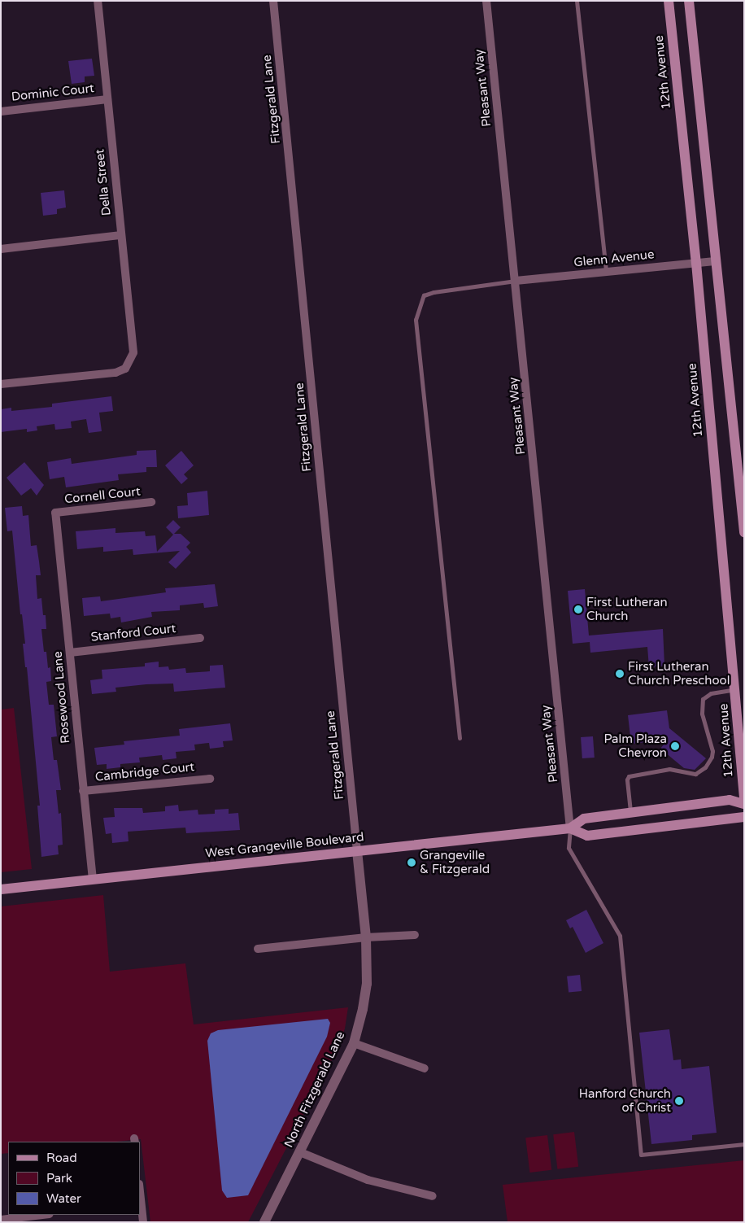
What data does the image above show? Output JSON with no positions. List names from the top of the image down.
{
  "streets": {
    "main road": ["12th Avenue", "West Grangeville Boulevard"],
    "street": [
      "Pleasant Way",
      "Dominic Court",
      "Fitzgerald Lane",
      "Della Street",
      "Glenn Avenue",
      "Cornell Court",
      "Stanford Court",
      "Rosewood Lane",
      "Cambridge Court",
      "North Fitzgerald Lane"
    ]
  },
  "crossings": [
    ["12th Avenue", "Glenn Avenue"],
    ["Pleasant Way", "Glenn Avenue"],
    ["Pleasant Way", "West Grangeville Boulevard"],
    ["Dominic Court", "Della Street"],
    ["Fitzgerald Lane", "West Grangeville Boulevard"],
    ["Fitzgerald Lane", "North Fitzgerald Lane"],
    ["Cornell Court", "Rosewood Lane"],
    ["Stanford Court", "Rosewood Lane"],
    ["Rosewood Lane", "Cambridge Court"],
    ["Rosewood Lane", "West Grangeville Boulevard"],
    ["West Grangeville Boulevard", "North Fitzgerald Lane"]
  ],
  "places": [
    "First Lutheran Church",
    "First Lutheran Church Preschool",
    "Palm Plaza Chevron",
    "Grangeville & Fitzgerald",
    "Hanford Church of Christ"
  ],
  "legend": ["Road", "Park", "Water"]
}
